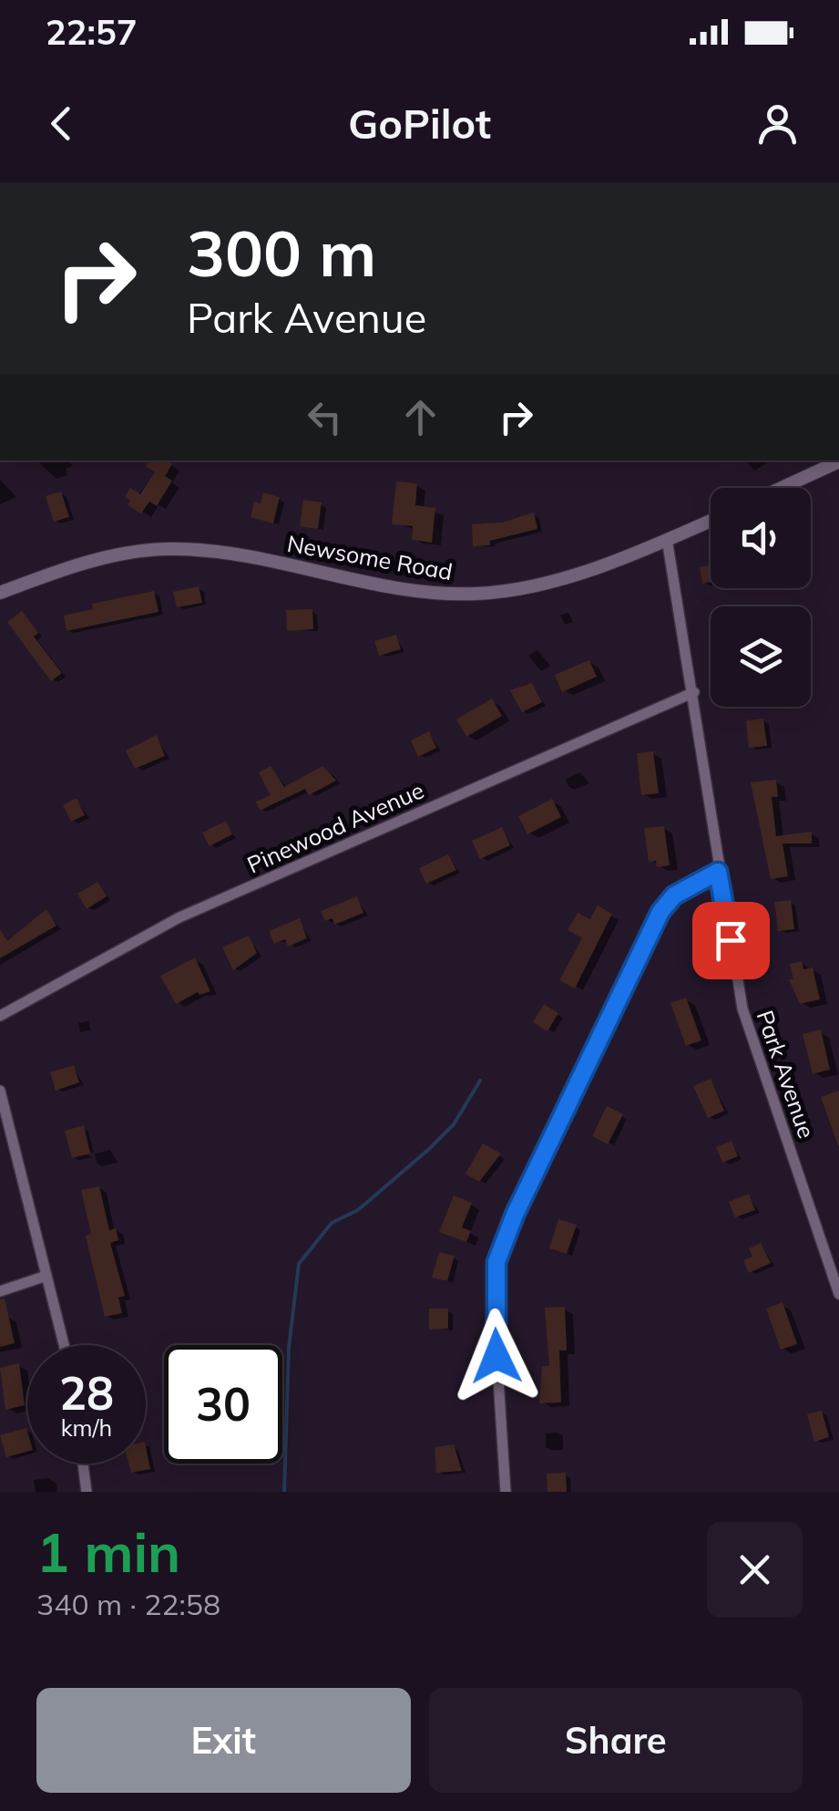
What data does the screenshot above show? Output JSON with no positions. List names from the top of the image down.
{
  "streets": {
    "street": ["Newsome Road", "Pinewood Avenue", "Park Avenue"]
  },
  "crossings": [
    ["Newsome Road", "Park Avenue"],
    ["Pinewood Avenue", "Park Avenue"]
  ],
  "page": {
    "status": "22:57",
    "header": "GoPilot",
    "turn": ["300 m", "Park Avenue"],
    "speed": "28 km/h",
    "limit": "30",
    "heading": ["1 min", "340 m · 22:58"],
    "buttons": ["Exit", "Share"]
  }
}
